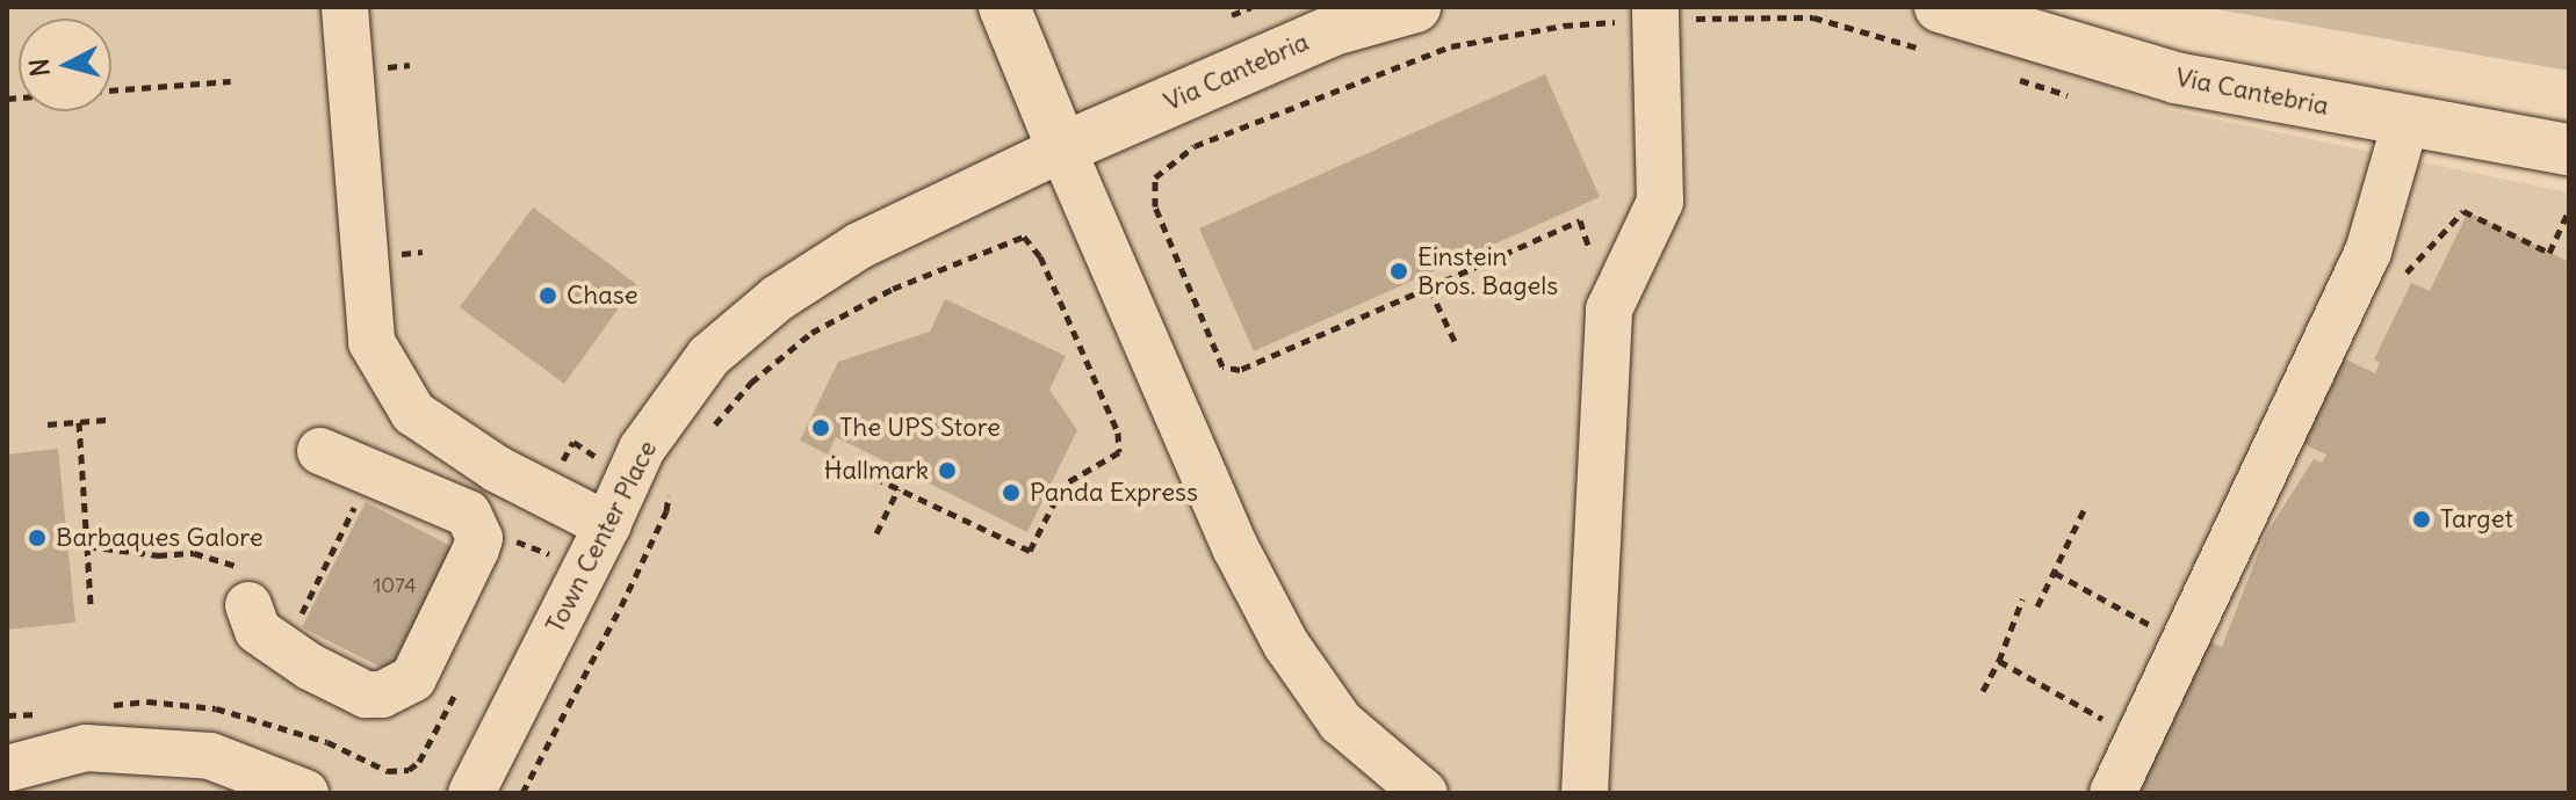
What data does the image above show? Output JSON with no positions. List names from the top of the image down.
{
  "streets": {
    "main road": ["Via Cantebria"],
    "street": ["Town Center Place"]
  },
  "crossings": [
    ["Via Cantebria", "Town Center Place"]
  ],
  "places": [
    "Einstein Bros. Bagels",
    "Chase",
    "The UPS Store",
    "Hallmark",
    "Panda Express",
    "Target",
    "Barbaques Galore"
  ],
  "house_numbers": ["1074"],
  "north": "left"
}
